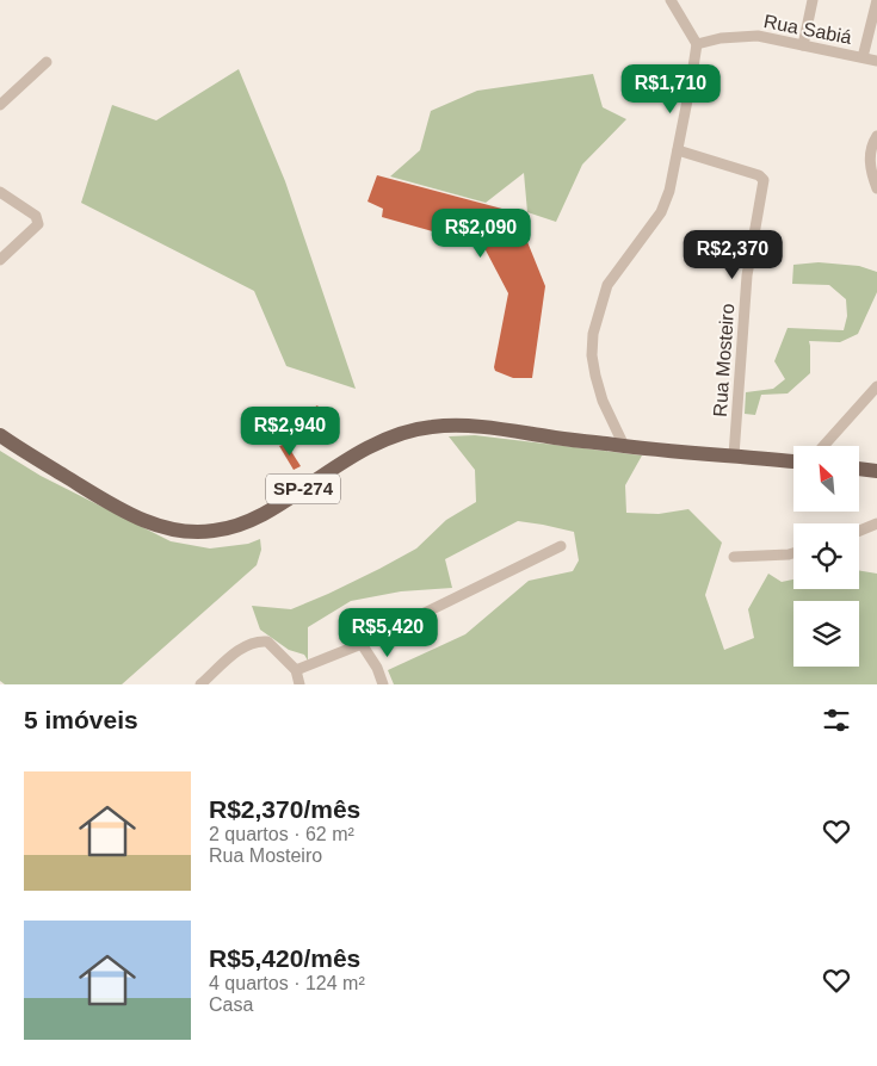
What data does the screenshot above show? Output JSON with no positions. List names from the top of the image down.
{
  "streets": {
    "main road": ["SP-274"],
    "street": ["Rua Sabiá", "Rua Mosteiro"]
  },
  "crossings": [
    ["Rua Mosteiro", "SP-274"]
  ],
  "north": "top left",
  "page": {
    "price": [
      "R$1,710",
      "R$2,090",
      "R$2,370",
      "R$2,940",
      "R$5,420"
    ],
    "heading": "5 imóveis",
    "list": [
      {
        "name": "R$2,370/mês",
        "note": "2 quartos · 62 m² · Rua Mosteiro"
      },
      {
        "name": "R$5,420/mês",
        "note": "4 quartos · 124 m² · Casa"
      }
    ]
  }
}
